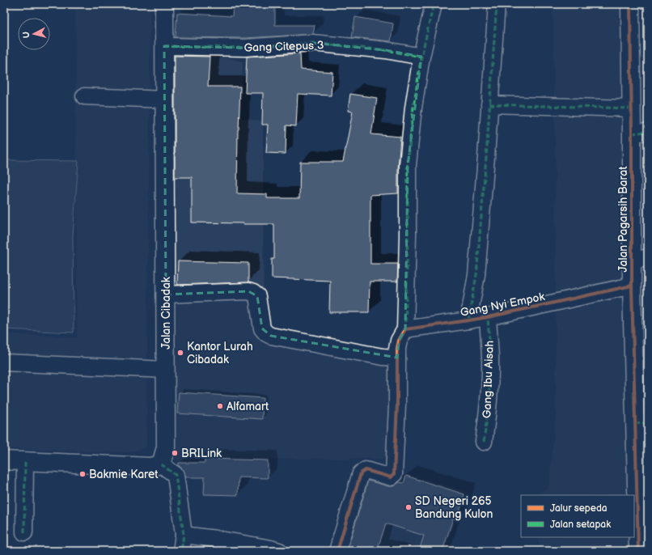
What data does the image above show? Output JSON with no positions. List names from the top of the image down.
{
  "streets": {
    "main road": ["Jalan Pagarsih Barat", "Jalan Cibadak"],
    "street": ["Gang Citepus 3", "Gang Nyi Empok", "Gang Ibu Aisah"]
  },
  "crossings": [
    ["Gang Citepus 3", "Jalan Cibadak"],
    ["Jalan Pagarsih Barat", "Gang Nyi Empok"],
    ["Gang Nyi Empok", "Gang Ibu Aisah"]
  ],
  "places": [
    "Kantor Lurah Cibadak",
    "Alfamart",
    "BRILink",
    "Bakmie Karet",
    "SD Negeri 265 Bandung Kulon"
  ],
  "legend": ["Jalur sepeda", "Jalan setapak"],
  "north": "left"
}
